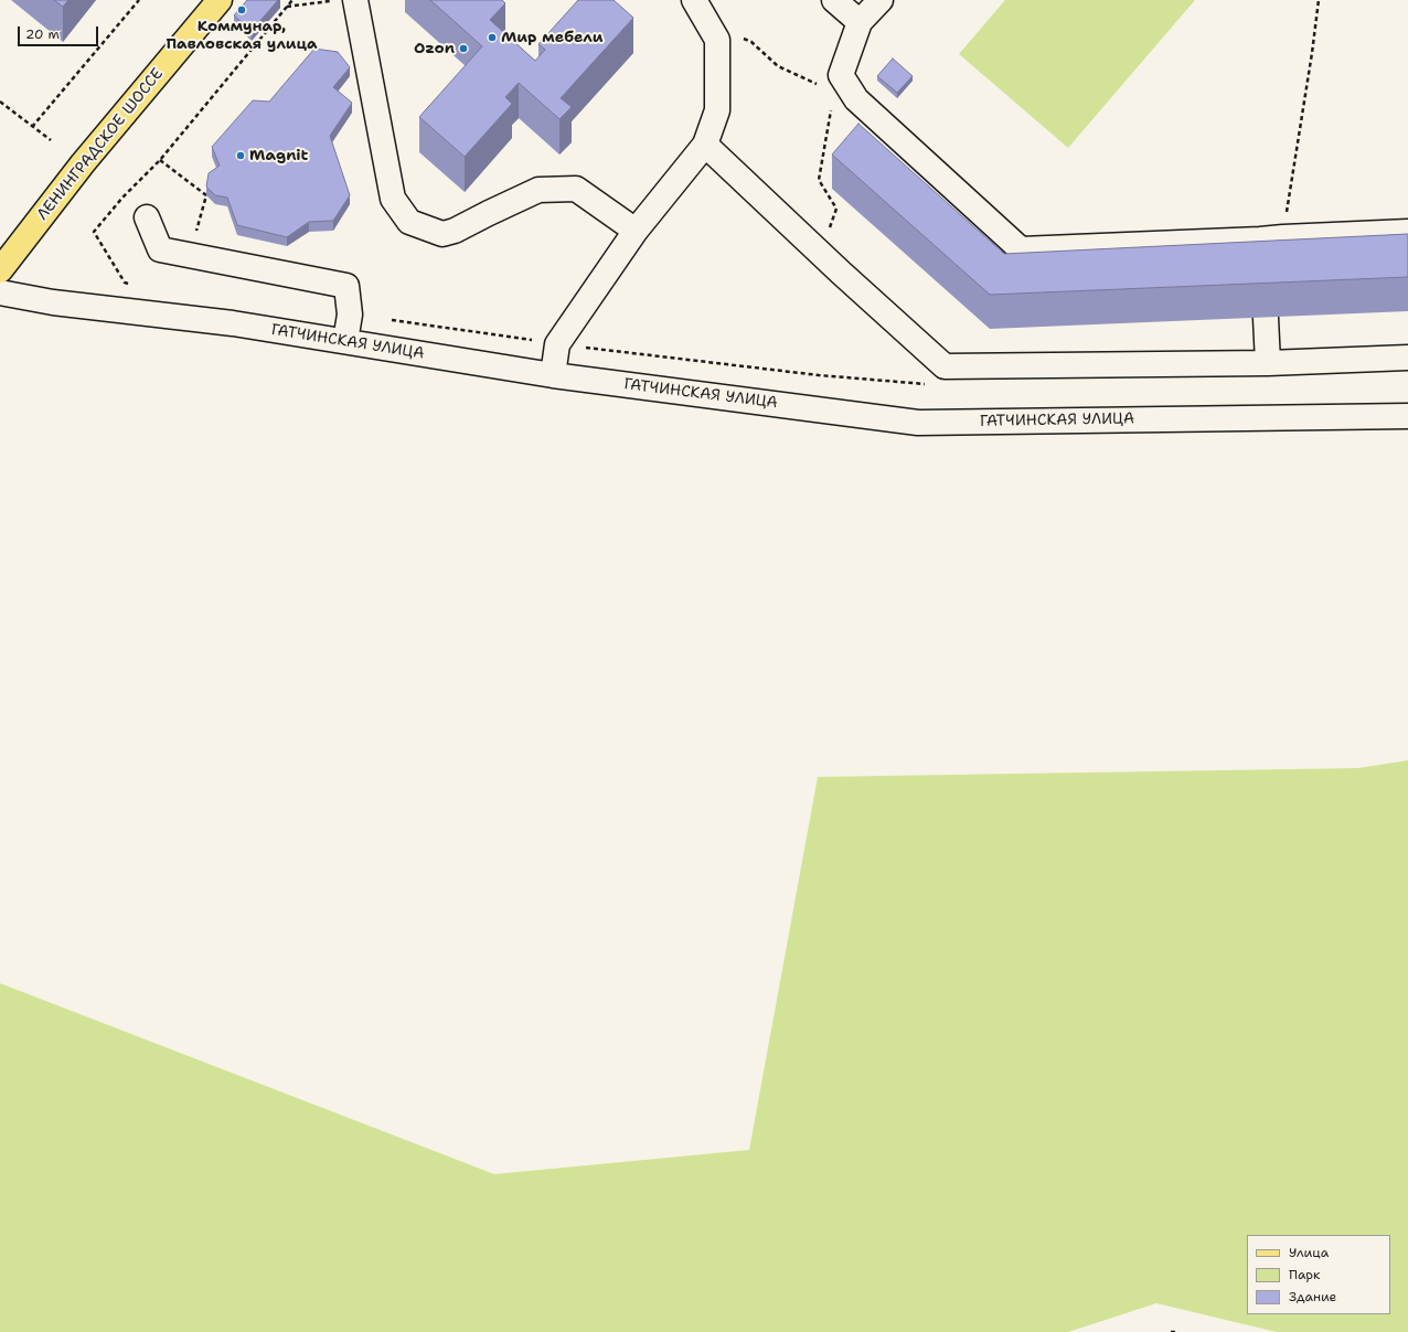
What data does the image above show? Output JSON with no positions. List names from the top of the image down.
{
  "streets": {
    "main road": ["ЛЕНИНГРАДСКОЕ ШОССЕ"],
    "street": ["ГАТЧИНСКАЯ УЛИЦА"]
  },
  "places": [
    "Коммунар, Павловская улица",
    "Мир мебели",
    "Ozon",
    "Magnit"
  ],
  "legend": ["Улица", "Парк", "Здание"],
  "scale_bar": "20 m"
}
